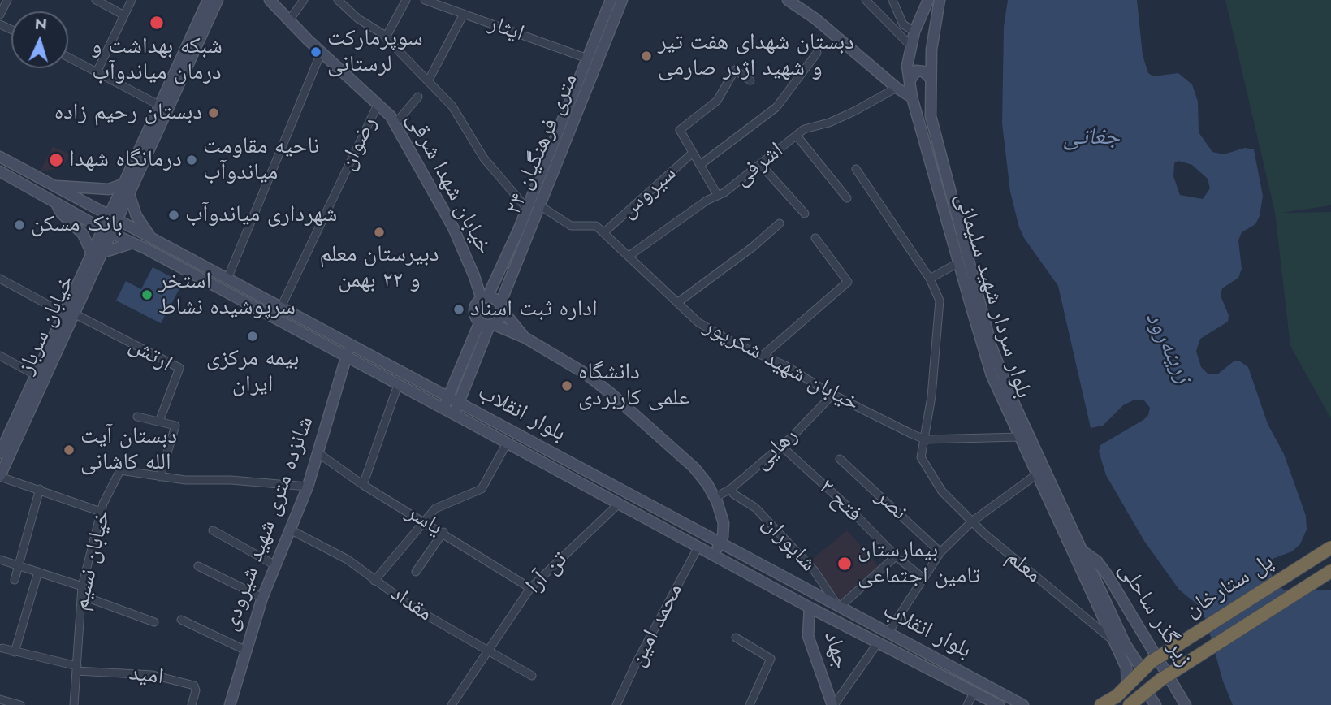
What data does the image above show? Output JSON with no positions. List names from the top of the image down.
{
  "streets": {
    "highway": ["پل ستارخان"],
    "main road": [
      "۲۴ متری فرهنگیان",
      "خیابان شهدا شرقی",
      "بلوار سردار شهید سلیمانی",
      "خیابان سرباز",
      "بلوار انقلاب",
      "شانزده متری شهید شیرودی",
      "زیرگذر ساحلی",
      "جهاد"
    ],
    "street": [
      "ایثار",
      "رضوان",
      "اشرفی",
      "سیروس",
      "ارتش",
      "خیابان شهید شکرپور",
      "رهایی",
      "فتح ۲",
      "نصر",
      "یاسر",
      "شاپوران",
      "خیابان نسیم",
      "معلم",
      "تن آرا",
      "مقداد",
      "محمد امین",
      "امید"
    ]
  },
  "crossings": [
    ["ایثار", "۲۴ متری فرهنگیان"],
    ["رضوان", "خیابان شهدا شرقی"],
    ["رضوان", "بلوار انقلاب"],
    ["۲۴ متری فرهنگیان", "خیابان شهدا شرقی"],
    ["۲۴ متری فرهنگیان", "خیابان شهید شکرپور"],
    ["اشرفی", "خیابان شهید شکرپور"],
    ["سیروس", "خیابان شهید شکرپور"],
    ["بلوار سردار شهید سلیمانی", "معلم"],
    ["بلوار سردار شهید سلیمانی", "پل ستارخان"],
    ["بلوار سردار شهید سلیمانی", "زیرگذر ساحلی"],
    ["خیابان سرباز", "ارتش"],
    ["خیابان سرباز", "بلوار انقلاب"],
    ["خیابان شهید شکرپور", "رهایی"],
    ["خیابان شهید شکرپور", "معلم"],
    ["بلوار انقلاب", "شانزده متری شهید شیرودی"],
    ["بلوار انقلاب", "شاپوران"],
    ["بلوار انقلاب", "تن آرا"],
    ["بلوار انقلاب", "محمد امین"],
    ["بلوار انقلاب", "جهاد"],
    ["رهایی", "فتح ۲"],
    ["رهایی", "شاپوران"],
    ["یاسر", "شانزده متری شهید شیرودی"],
    ["یاسر", "تن آرا"],
    ["شانزده متری شهید شیرودی", "خیابان نسیم"],
    ["شانزده متری شهید شیرودی", "مقداد"],
    ["خیابان نسیم", "امید"],
    ["تن آرا", "مقداد"]
  ],
  "water": ["جغاتی", "زرینه‌رود"],
  "places": [
    "شبکه بهداشت و درمان میاندوآب",
    "سوپرمارکت لرستانی",
    "دبستان شهدای هفت تیر و شهید اژدر صارمی",
    "دبستان رحیم زاده",
    "درمانگاه شهدا",
    "ناحیه مقاومت میاندوآب",
    "شهرداری میاندوآب",
    "بانک مسکن",
    "دبیرستان معلم و ۲۲ بهمن",
    "استخر سرپوشیده نشاط",
    "اداره ثبت اسناد",
    "بیمه مرکزی ایران",
    "دانشگاه علمی کاربردی",
    "دبستان آیت الله کاشانی",
    "بیمارستان تامین اجتماعی"
  ],
  "north": "top"
}
